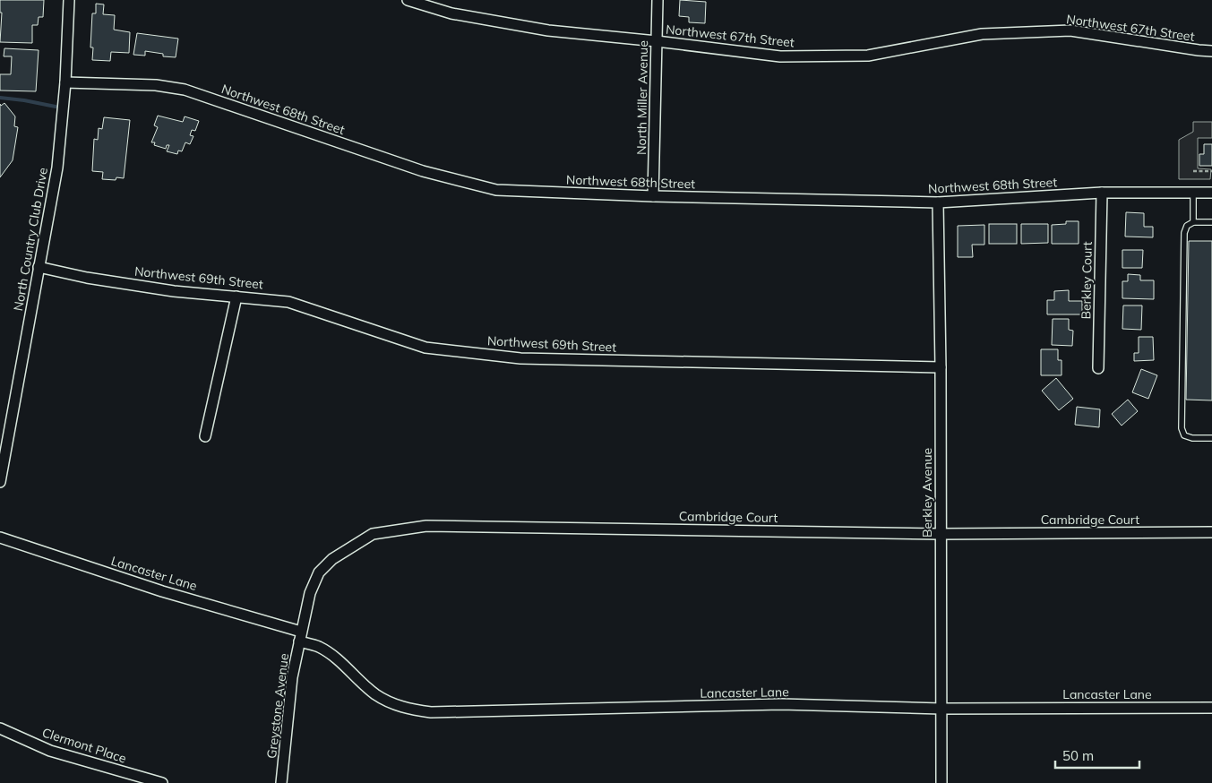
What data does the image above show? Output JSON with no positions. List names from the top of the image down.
{
  "streets": {
    "street": [
      "Northwest 67th Street",
      "North Miller Avenue",
      "Northwest 68th Street",
      "North Country Club Drive",
      "Northwest 69th Street",
      "Berkley Court",
      "Berkley Avenue",
      "Cambridge Court",
      "Lancaster Lane",
      "Greystone Avenue",
      "Clermont Place"
    ]
  },
  "crossings": [
    ["Northwest 67th Street", "North Miller Avenue"],
    ["North Miller Avenue", "Northwest 68th Street"],
    ["Northwest 68th Street", "North Country Club Drive"],
    ["Northwest 68th Street", "Berkley Court"],
    ["Northwest 68th Street", "Berkley Avenue"],
    ["North Country Club Drive", "Northwest 69th Street"],
    ["Northwest 69th Street", "Berkley Avenue"],
    ["Berkley Avenue", "Cambridge Court"],
    ["Berkley Avenue", "Lancaster Lane"],
    ["Cambridge Court", "Lancaster Lane"],
    ["Cambridge Court", "Greystone Avenue"],
    ["Lancaster Lane", "Greystone Avenue"]
  ],
  "scale_bar": "50 m"
}
